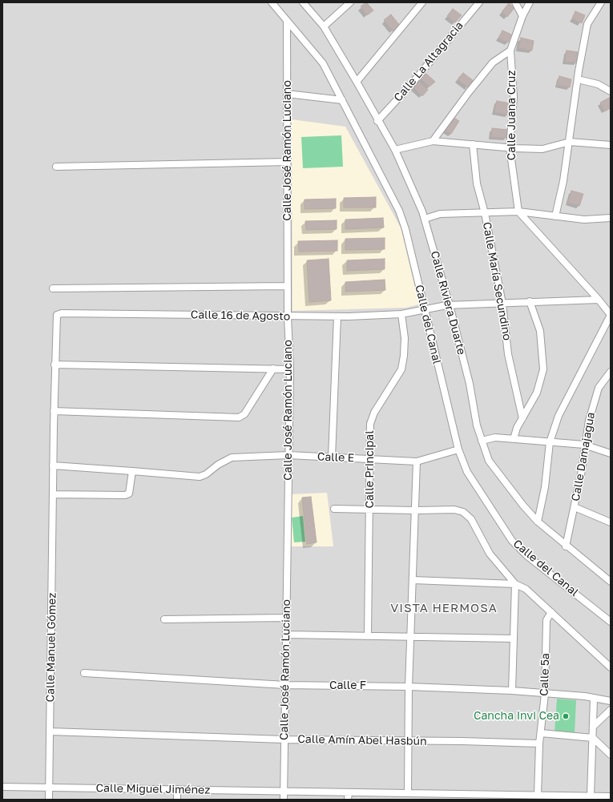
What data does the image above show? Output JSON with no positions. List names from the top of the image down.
{
  "streets": {
    "street": [
      "Calle La Altagracia",
      "Calle Juana Cruz",
      "Calle José Ramón Luciano",
      "Calle María Secundino",
      "Calle Riviera Duarte",
      "Calle 16 de Agosto",
      "Calle del Canal",
      "Calle Damajagua",
      "Calle E",
      "Calle Principal",
      "Calle Manuel Gómez",
      "Calle 5ª",
      "Calle F",
      "Calle Amín Abel Hasbún",
      "Calle Miguel Jiménez"
    ]
  },
  "crossings": [
    ["Calle La Altagracia", "Calle Riviera Duarte"],
    ["Calle José Ramón Luciano", "Calle 16 de Agosto"],
    ["Calle José Ramón Luciano", "Calle del Canal"],
    ["Calle José Ramón Luciano", "Calle E"],
    ["Calle José Ramón Luciano", "Calle F"],
    ["Calle José Ramón Luciano", "Calle Amín Abel Hasbún"],
    ["Calle José Ramón Luciano", "Calle Miguel Jiménez"],
    ["Calle María Secundino", "Calle 16 de Agosto"],
    ["Calle Riviera Duarte", "Calle 16 de Agosto"],
    ["Calle Riviera Duarte", "Calle Damajagua"],
    ["Calle 16 de Agosto", "Calle del Canal"],
    ["Calle 16 de Agosto", "Calle Principal"],
    ["Calle 16 de Agosto", "Calle Manuel Gómez"],
    ["Calle del Canal", "Calle E"],
    ["Calle E", "Calle Principal"],
    ["Calle E", "Calle Manuel Gómez"],
    ["Calle Manuel Gómez", "Calle Amín Abel Hasbún"],
    ["Calle Manuel Gómez", "Calle Miguel Jiménez"],
    ["Calle 5ª", "Calle F"],
    ["Calle 5ª", "Calle Amín Abel Hasbún"],
    ["Calle 5ª", "Calle Miguel Jiménez"]
  ],
  "districts": ["VISTA HERMOSA"],
  "places": ["Cancha Invi Cea"]
}
